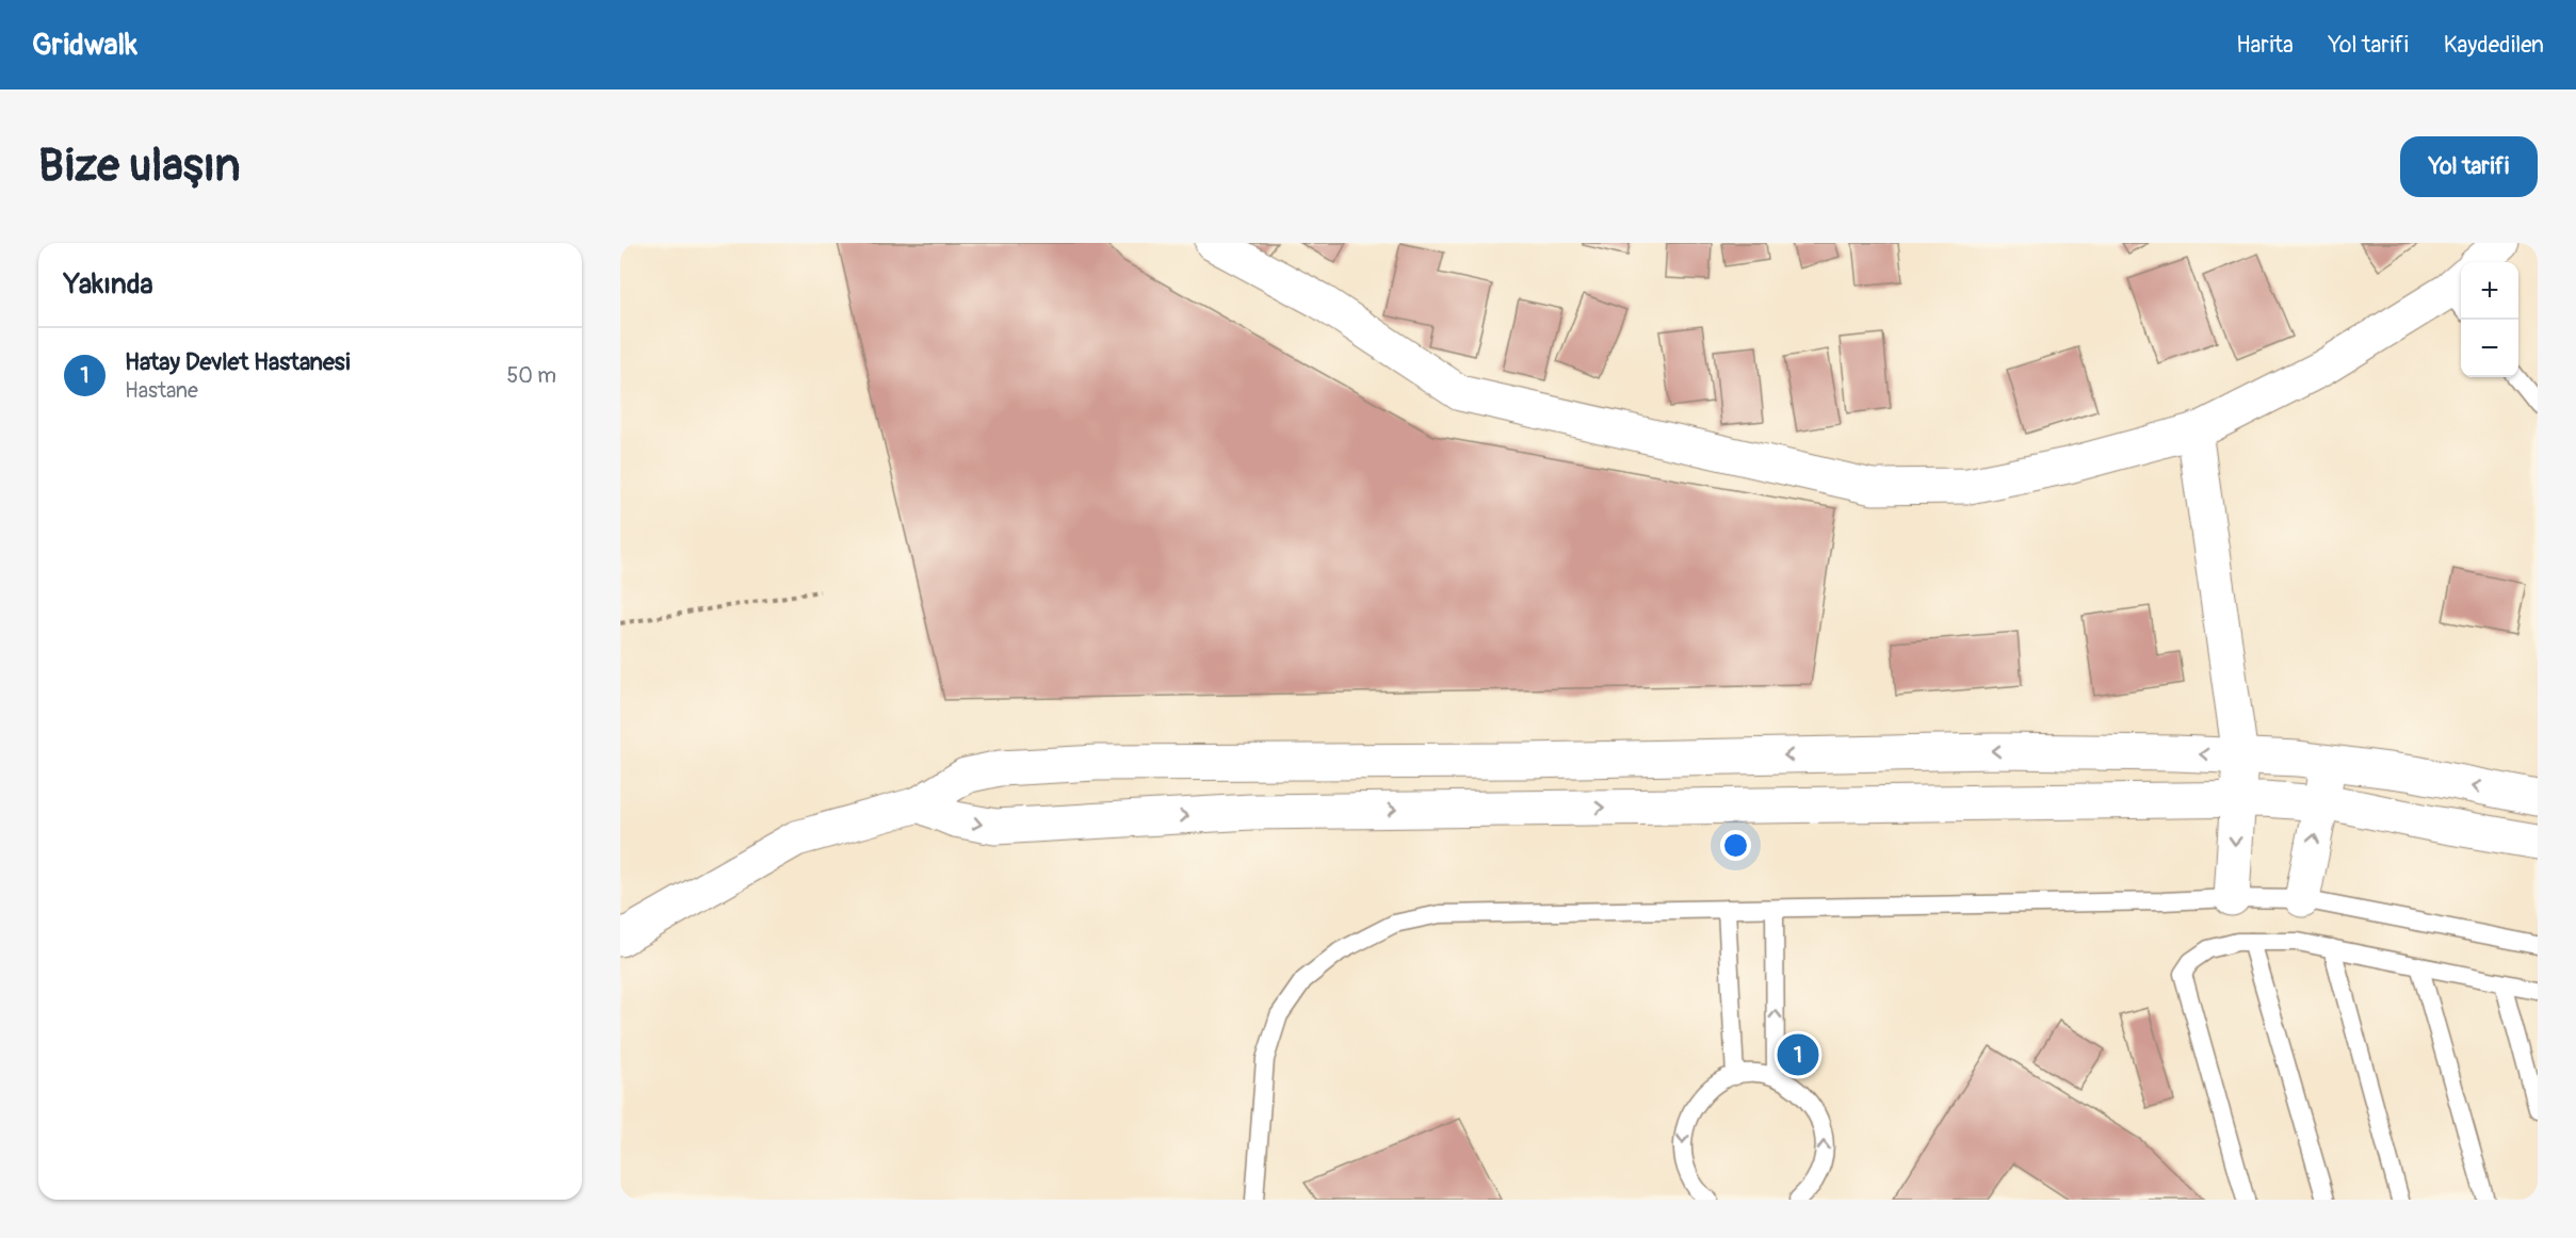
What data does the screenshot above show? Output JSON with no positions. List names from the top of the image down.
{
  "page": {
    "header": "Gridwalk",
    "nav": ["Harita", "Yol tarifi", "Kaydedilen"],
    "buttons": "Yol tarifi",
    "title": "Bize ulaşın",
    "heading": "Yakında",
    "map_buttons": ["+", "−"],
    "list": [
      {
        "mark": "1",
        "name": "Hatay Devlet Hastanesi",
        "note": "Hastane",
        "value": "50 m"
      }
    ],
    "pins": "1"
  }
}
